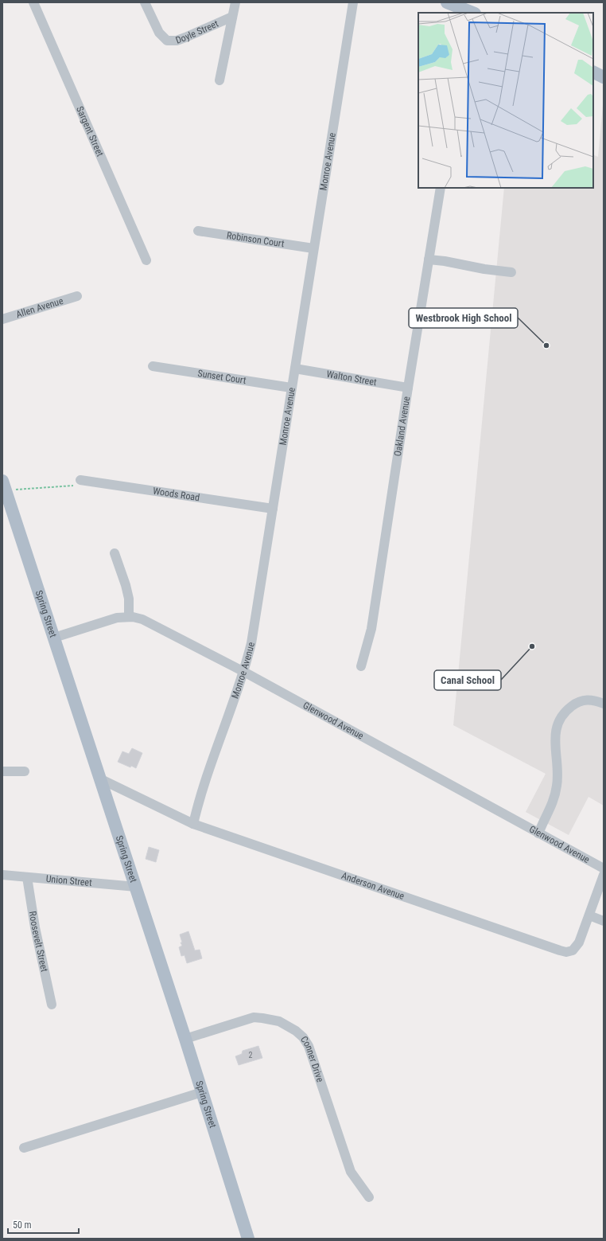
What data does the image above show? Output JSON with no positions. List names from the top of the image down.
{
  "streets": {
    "main road": ["Spring Street"],
    "street": [
      "Doyle Street",
      "Sargent Street",
      "Monroe Avenue",
      "Robinson Court",
      "Allen Avenue",
      "Sunset Court",
      "Walton Street",
      "Oakland Avenue",
      "Woods Road",
      "Glenwood Avenue",
      "Union Street",
      "Anderson Avenue",
      "Roosevelt Street",
      "Conner Drive"
    ]
  },
  "crossings": [
    ["Monroe Avenue", "Robinson Court"],
    ["Monroe Avenue", "Sunset Court"],
    ["Monroe Avenue", "Walton Street"],
    ["Monroe Avenue", "Woods Road"],
    ["Monroe Avenue", "Glenwood Avenue"],
    ["Monroe Avenue", "Anderson Avenue"],
    ["Walton Street", "Oakland Avenue"],
    ["Spring Street", "Glenwood Avenue"],
    ["Spring Street", "Union Street"],
    ["Spring Street", "Anderson Avenue"],
    ["Spring Street", "Conner Drive"],
    ["Union Street", "Roosevelt Street"]
  ],
  "places": ["Westbrook High School", "Canal School"],
  "house_numbers": ["2"],
  "scale_bar": "50 m"
}
